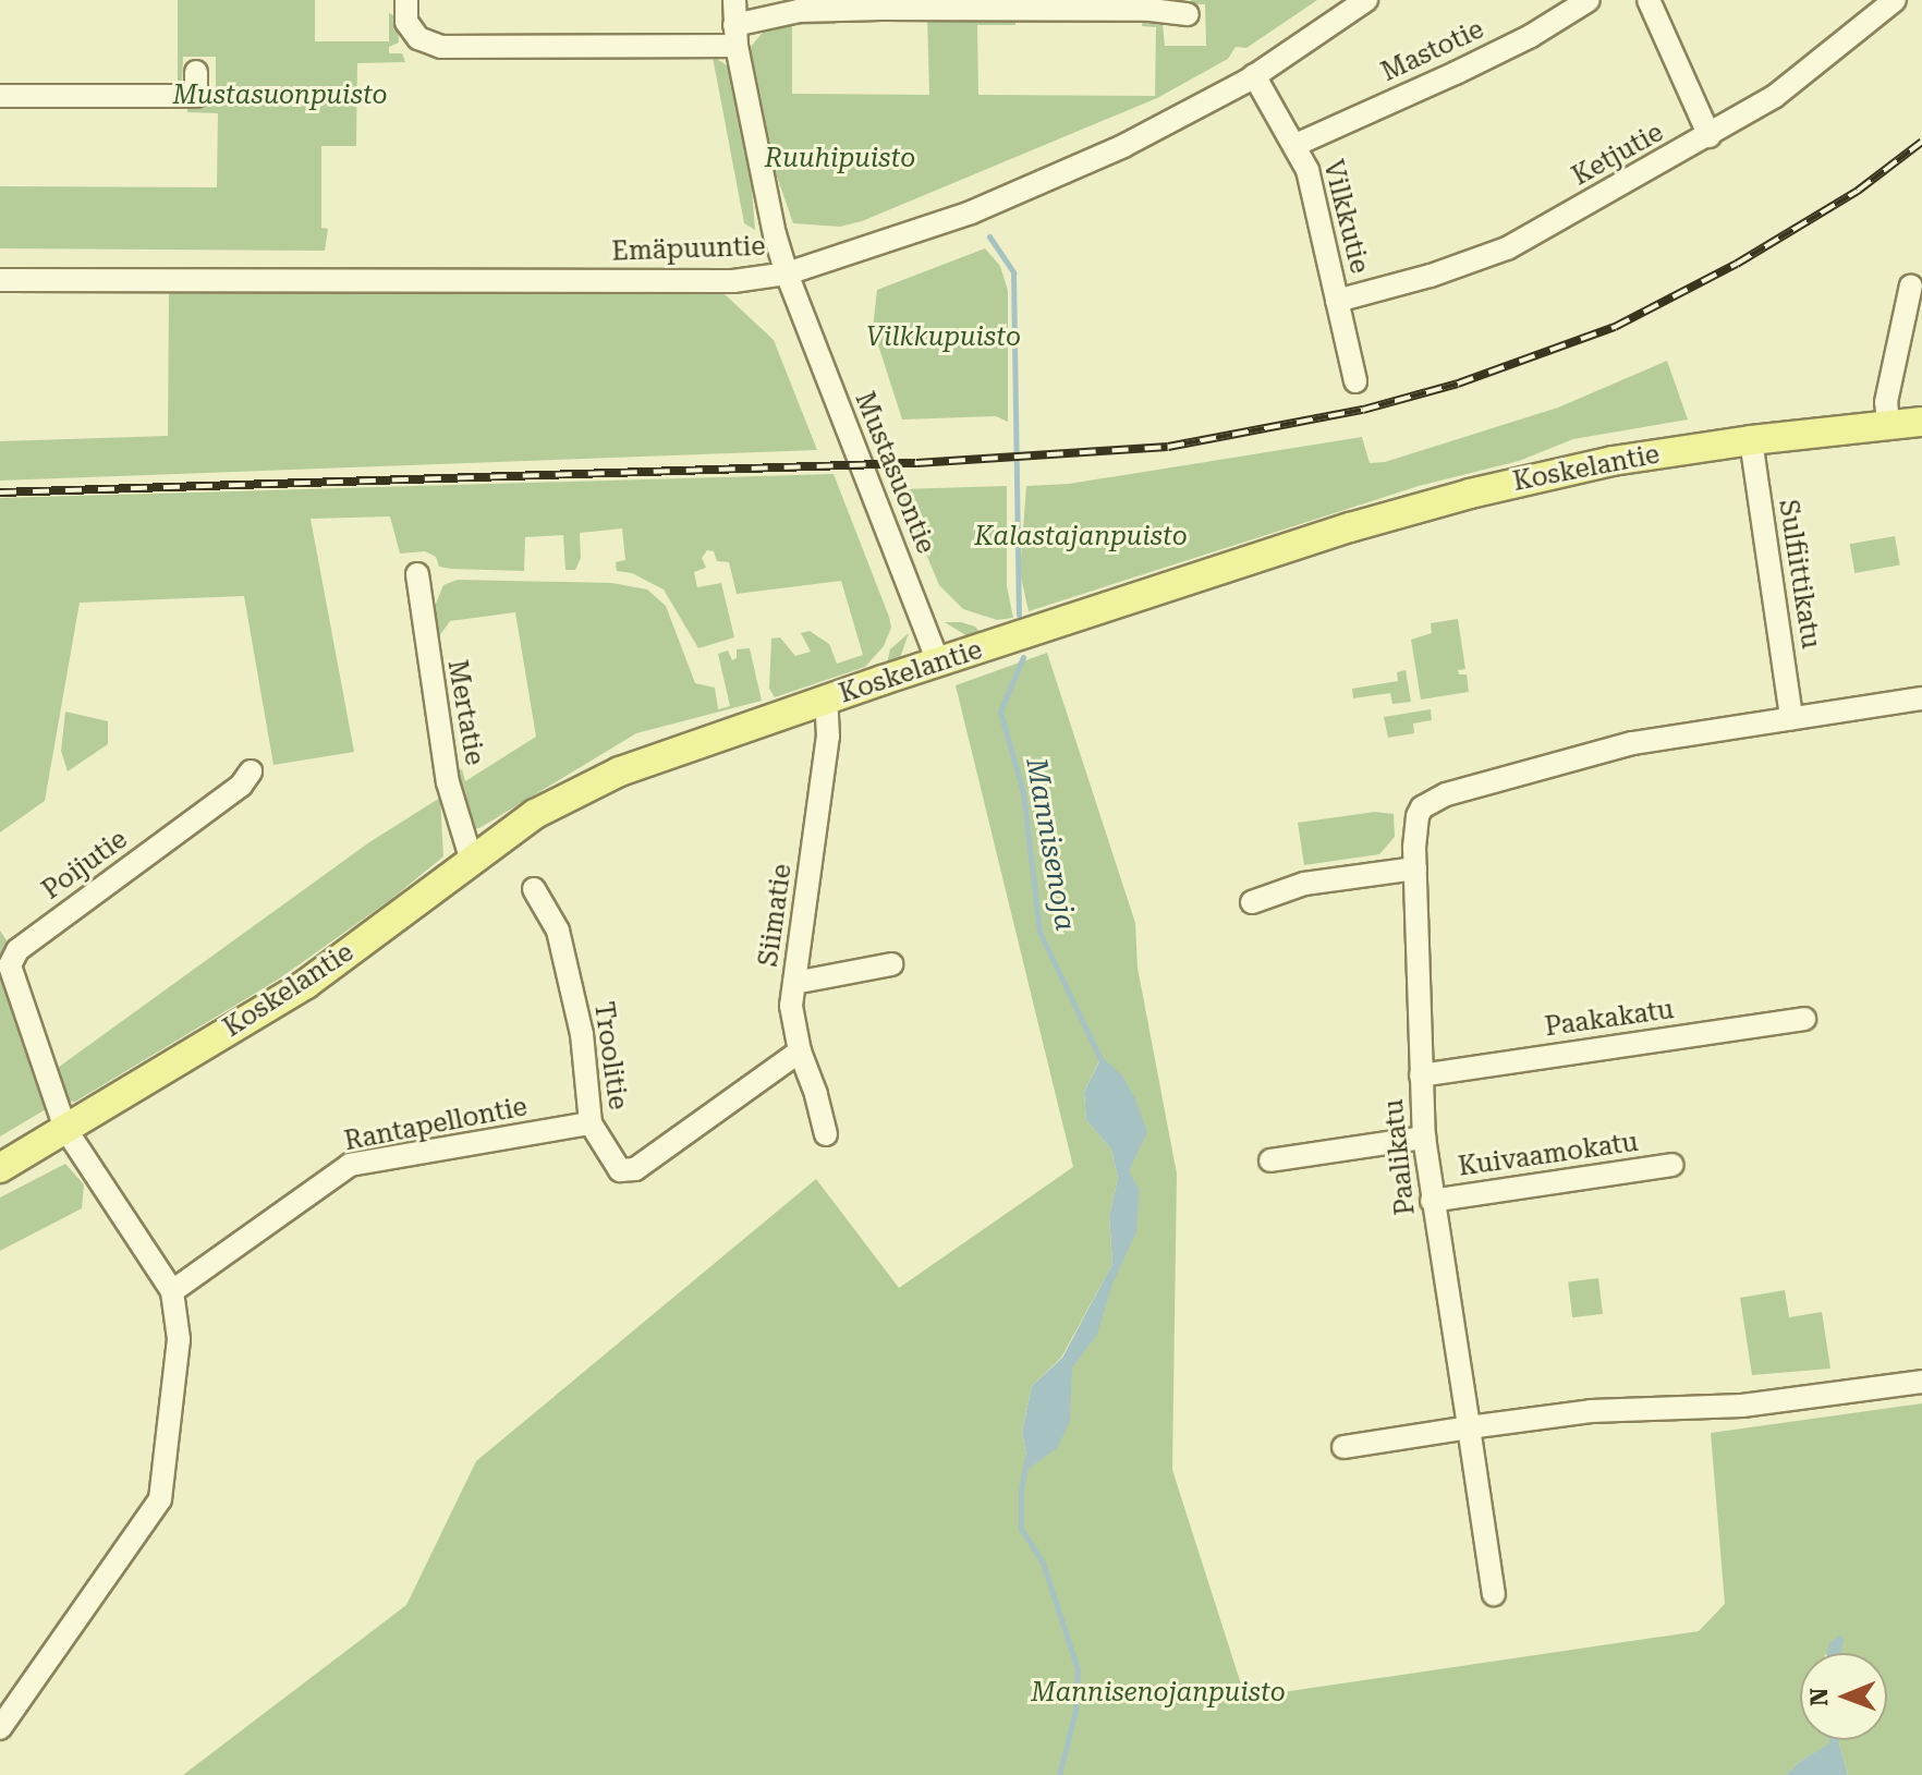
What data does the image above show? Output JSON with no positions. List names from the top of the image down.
{
  "streets": {
    "main road": ["Koskelantie"],
    "street": [
      "Mastotie",
      "Ketjutie",
      "Vilkkutie",
      "Emäpuuntie",
      "Mustasuontie",
      "Sulfiittikatu",
      "Mertatie",
      "Poijutie",
      "Siimatie",
      "Paakakatu",
      "Troolitie",
      "Rantapellontie",
      "Kuivaamokatu",
      "Paalikatu"
    ]
  },
  "crossings": [
    ["Mastotie", "Vilkkutie"],
    ["Ketjutie", "Vilkkutie"],
    ["Vilkkutie", "Emäpuuntie"],
    ["Emäpuuntie", "Mustasuontie"],
    ["Koskelantie", "Mustasuontie"],
    ["Koskelantie", "Sulfiittikatu"],
    ["Koskelantie", "Mertatie"],
    ["Koskelantie", "Poijutie"],
    ["Koskelantie", "Siimatie"],
    ["Sulfiittikatu", "Paalikatu"],
    ["Poijutie", "Rantapellontie"],
    ["Siimatie", "Troolitie"],
    ["Paakakatu", "Paalikatu"],
    ["Troolitie", "Rantapellontie"],
    ["Kuivaamokatu", "Paalikatu"]
  ],
  "water": ["Mannisenoja"],
  "parks": [
    "Mustasuonpuisto",
    "Ruuhipuisto",
    "Vilkkupuisto",
    "Kalastajanpuisto",
    "Mannisenojanpuisto"
  ],
  "north": "left"
}
